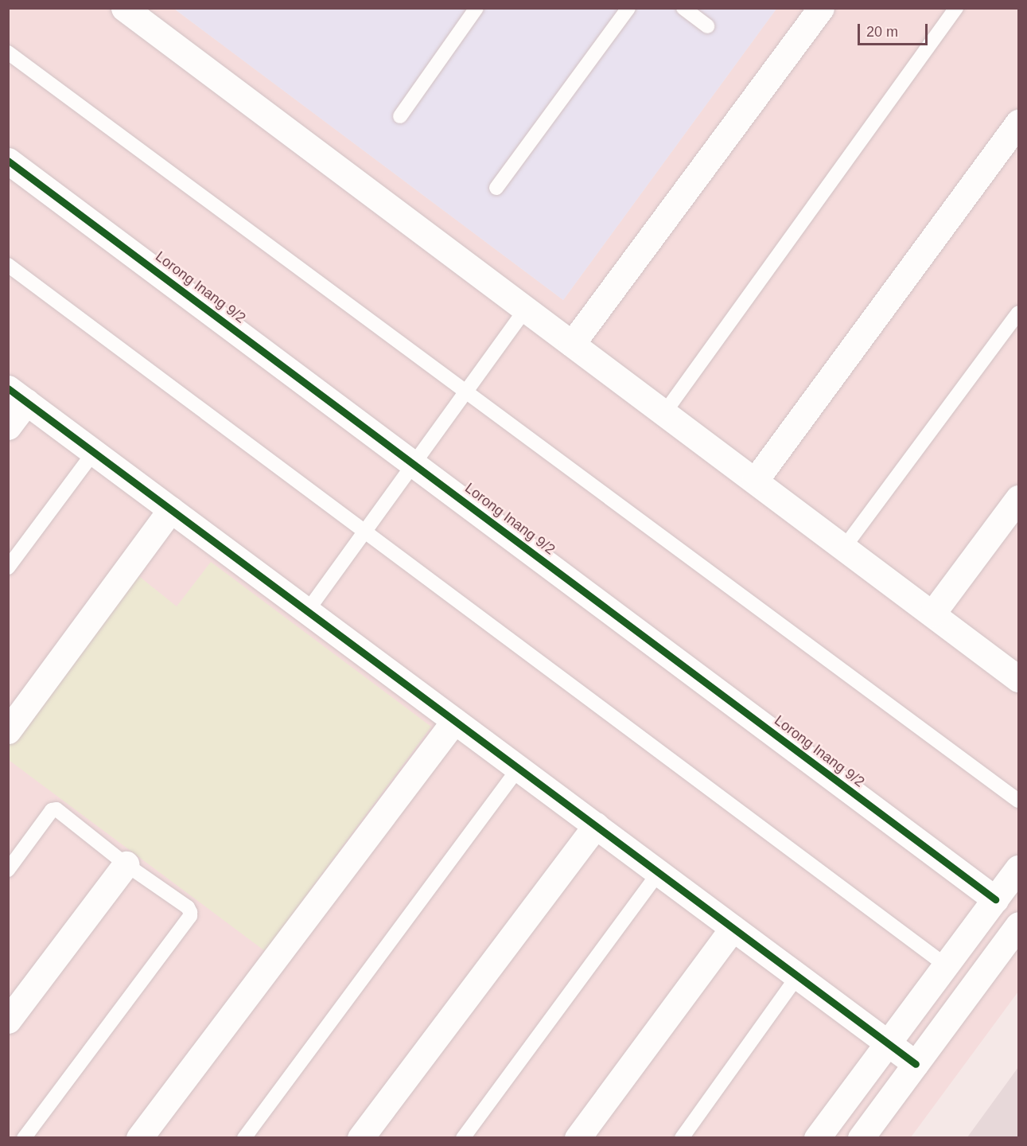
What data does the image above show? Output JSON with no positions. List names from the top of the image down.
{
  "streets": {
    "street": ["Lorong Inang 9/2"]
  },
  "scale_bar": "20 m"
}
